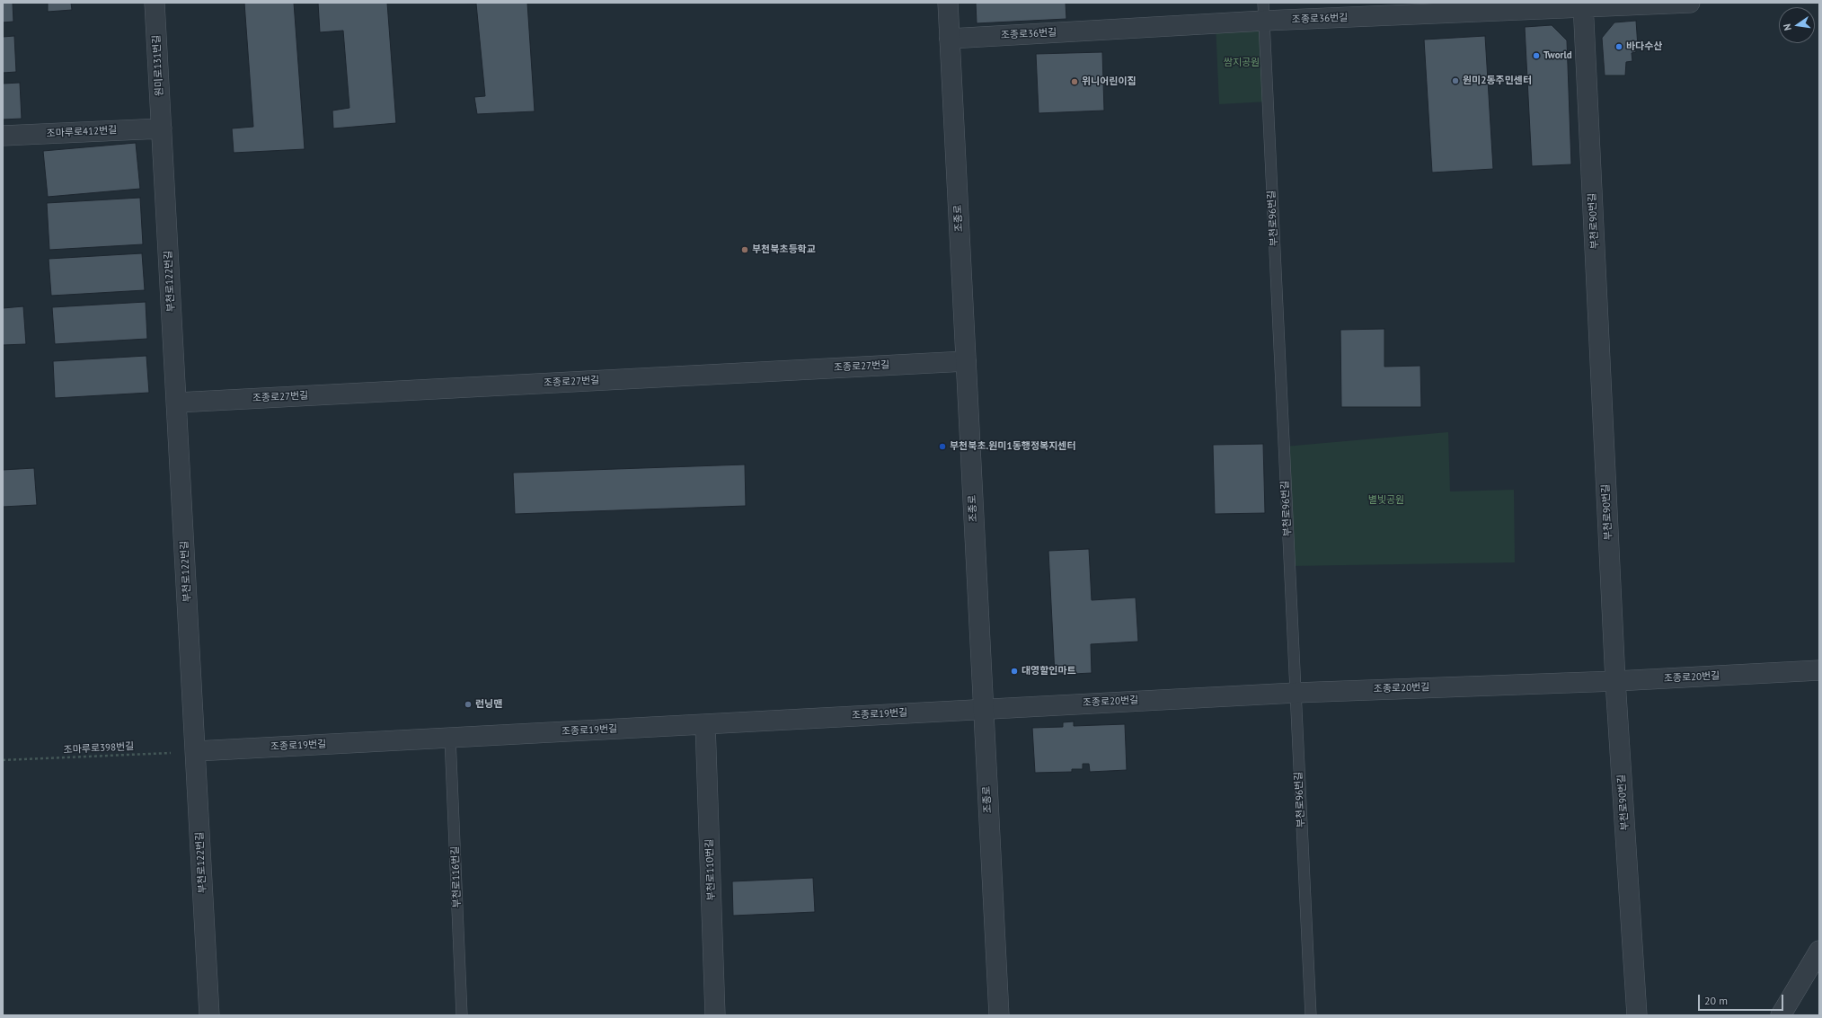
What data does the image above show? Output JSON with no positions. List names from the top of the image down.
{
  "streets": {
    "street": [
      "조종로36번길",
      "원미로131번길",
      "조마루로412번길",
      "조종로",
      "부천로90번길",
      "부천로122번길",
      "조종로27번길",
      "조종로20번길",
      "조종로19번길",
      "부천로110번길"
    ],
    "lane": ["부천로96번길", "부천로116번길"],
    "path": ["조마루로398번길"]
  },
  "crossings": [
    ["조종로36번길", "조종로"],
    ["조종로36번길", "부천로96번길"],
    ["조종로36번길", "부천로90번길"],
    ["원미로131번길", "조마루로412번길"],
    ["원미로131번길", "부천로122번길"],
    ["조마루로412번길", "부천로122번길"],
    ["조종로", "조종로27번길"],
    ["조종로", "조종로20번길"],
    ["조종로", "조종로19번길"],
    ["부천로96번길", "조종로20번길"],
    ["부천로90번길", "조종로20번길"],
    ["부천로122번길", "조종로27번길"],
    ["부천로122번길", "조종로19번길"],
    ["부천로122번길", "조마루로398번길"],
    ["조종로20번길", "조종로19번길"],
    ["조종로19번길", "조마루로398번길"],
    ["조종로19번길", "부천로110번길"],
    ["조종로19번길", "부천로116번길"]
  ],
  "parks": ["쌈지공원", "별빛공원"],
  "places": [
    "바다수산",
    "Tworld",
    "원미2동주민센터",
    "위니어린이집",
    "부천북초등학교",
    "부천북초.원미1동행정복지센터",
    "대영할인마트",
    "런닝맨"
  ],
  "scale_bar": "20 m",
  "north": "left"
}
